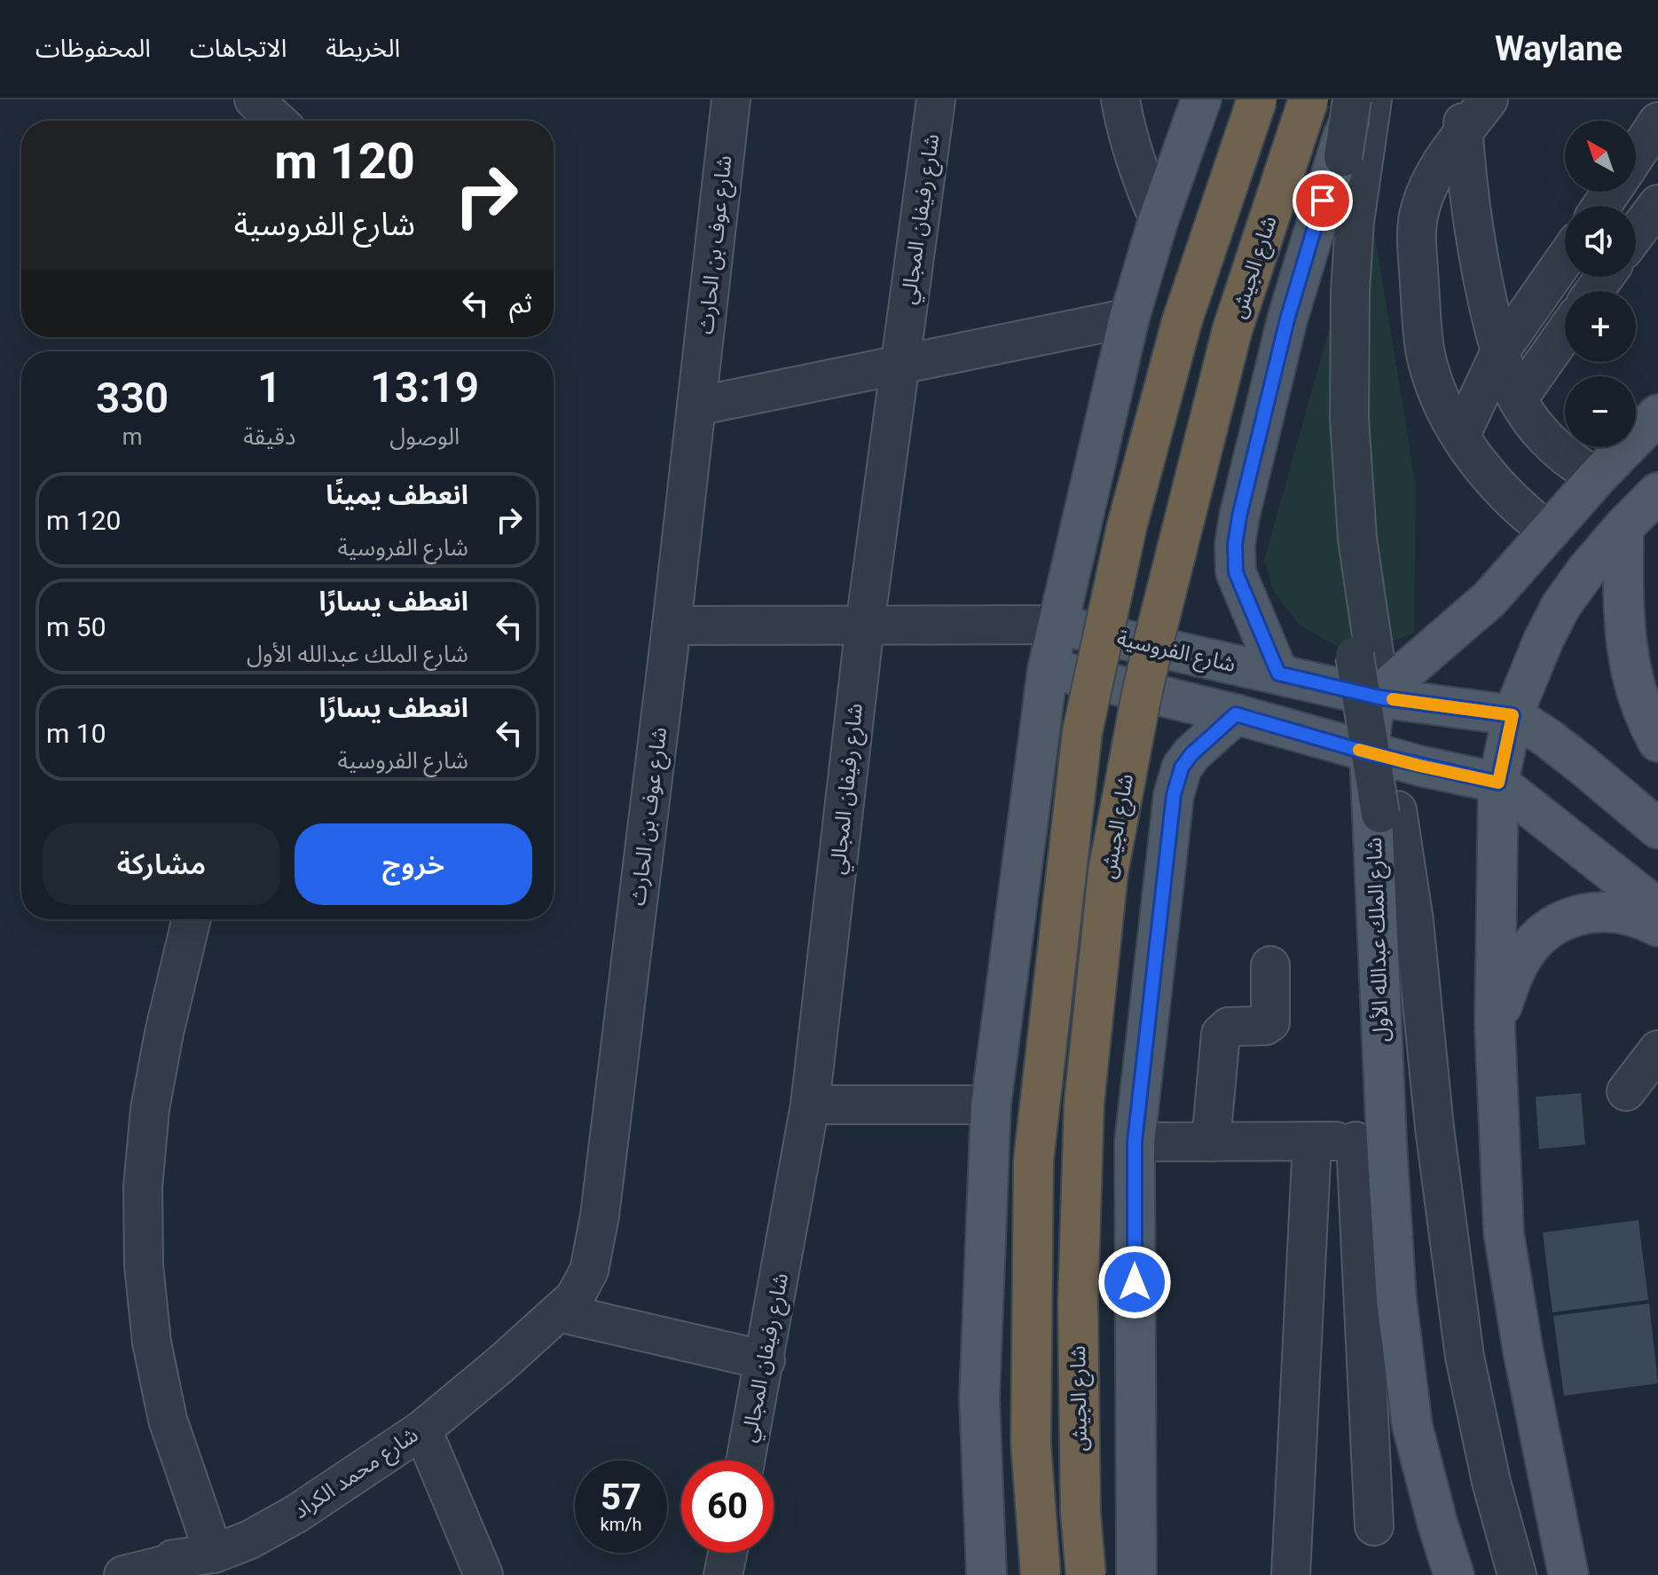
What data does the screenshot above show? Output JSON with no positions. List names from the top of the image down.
{
  "streets": {
    "highway": ["شارع الجيش"],
    "main road": ["شارع الفروسية", "شارع الملك عبدالله الأول"],
    "street": ["شارع رفيفان المجالي", "شارع عوف بن الحارث", "شارع محمد الكراد"]
  },
  "crossings": [
    ["شارع رفيفان المجالي", "شارع الفروسية"],
    ["شارع عوف بن الحارث", "شارع الفروسية"],
    ["شارع عوف بن الحارث", "شارع محمد الكراد"],
    ["شارع الفروسية", "شارع الملك عبدالله الأول"]
  ],
  "north": "top left",
  "page": {
    "header": "Waylane",
    "nav": ["الخريطة", "الاتجاهات", "المحفوظات"],
    "map_buttons": ["+", "−"],
    "turn": ["120 m", "شارع الفروسية"],
    "then": "ثم",
    "eta": [
      "13:19",
      "الوصول",
      "1",
      "دقيقة",
      "330",
      "m"
    ],
    "list": [
      {
        "name": "انعطف يمينًا",
        "note": "شارع الفروسية",
        "value": "120 m"
      },
      {
        "name": "انعطف يسارًا",
        "note": "شارع الملك عبدالله الأول",
        "value": "50 m"
      },
      {
        "name": "انعطف يسارًا",
        "note": "شارع الفروسية",
        "value": "10 m"
      }
    ],
    "buttons": ["خروج", "مشاركة"],
    "speed": "57 km/h",
    "limit": "60"
  }
}
